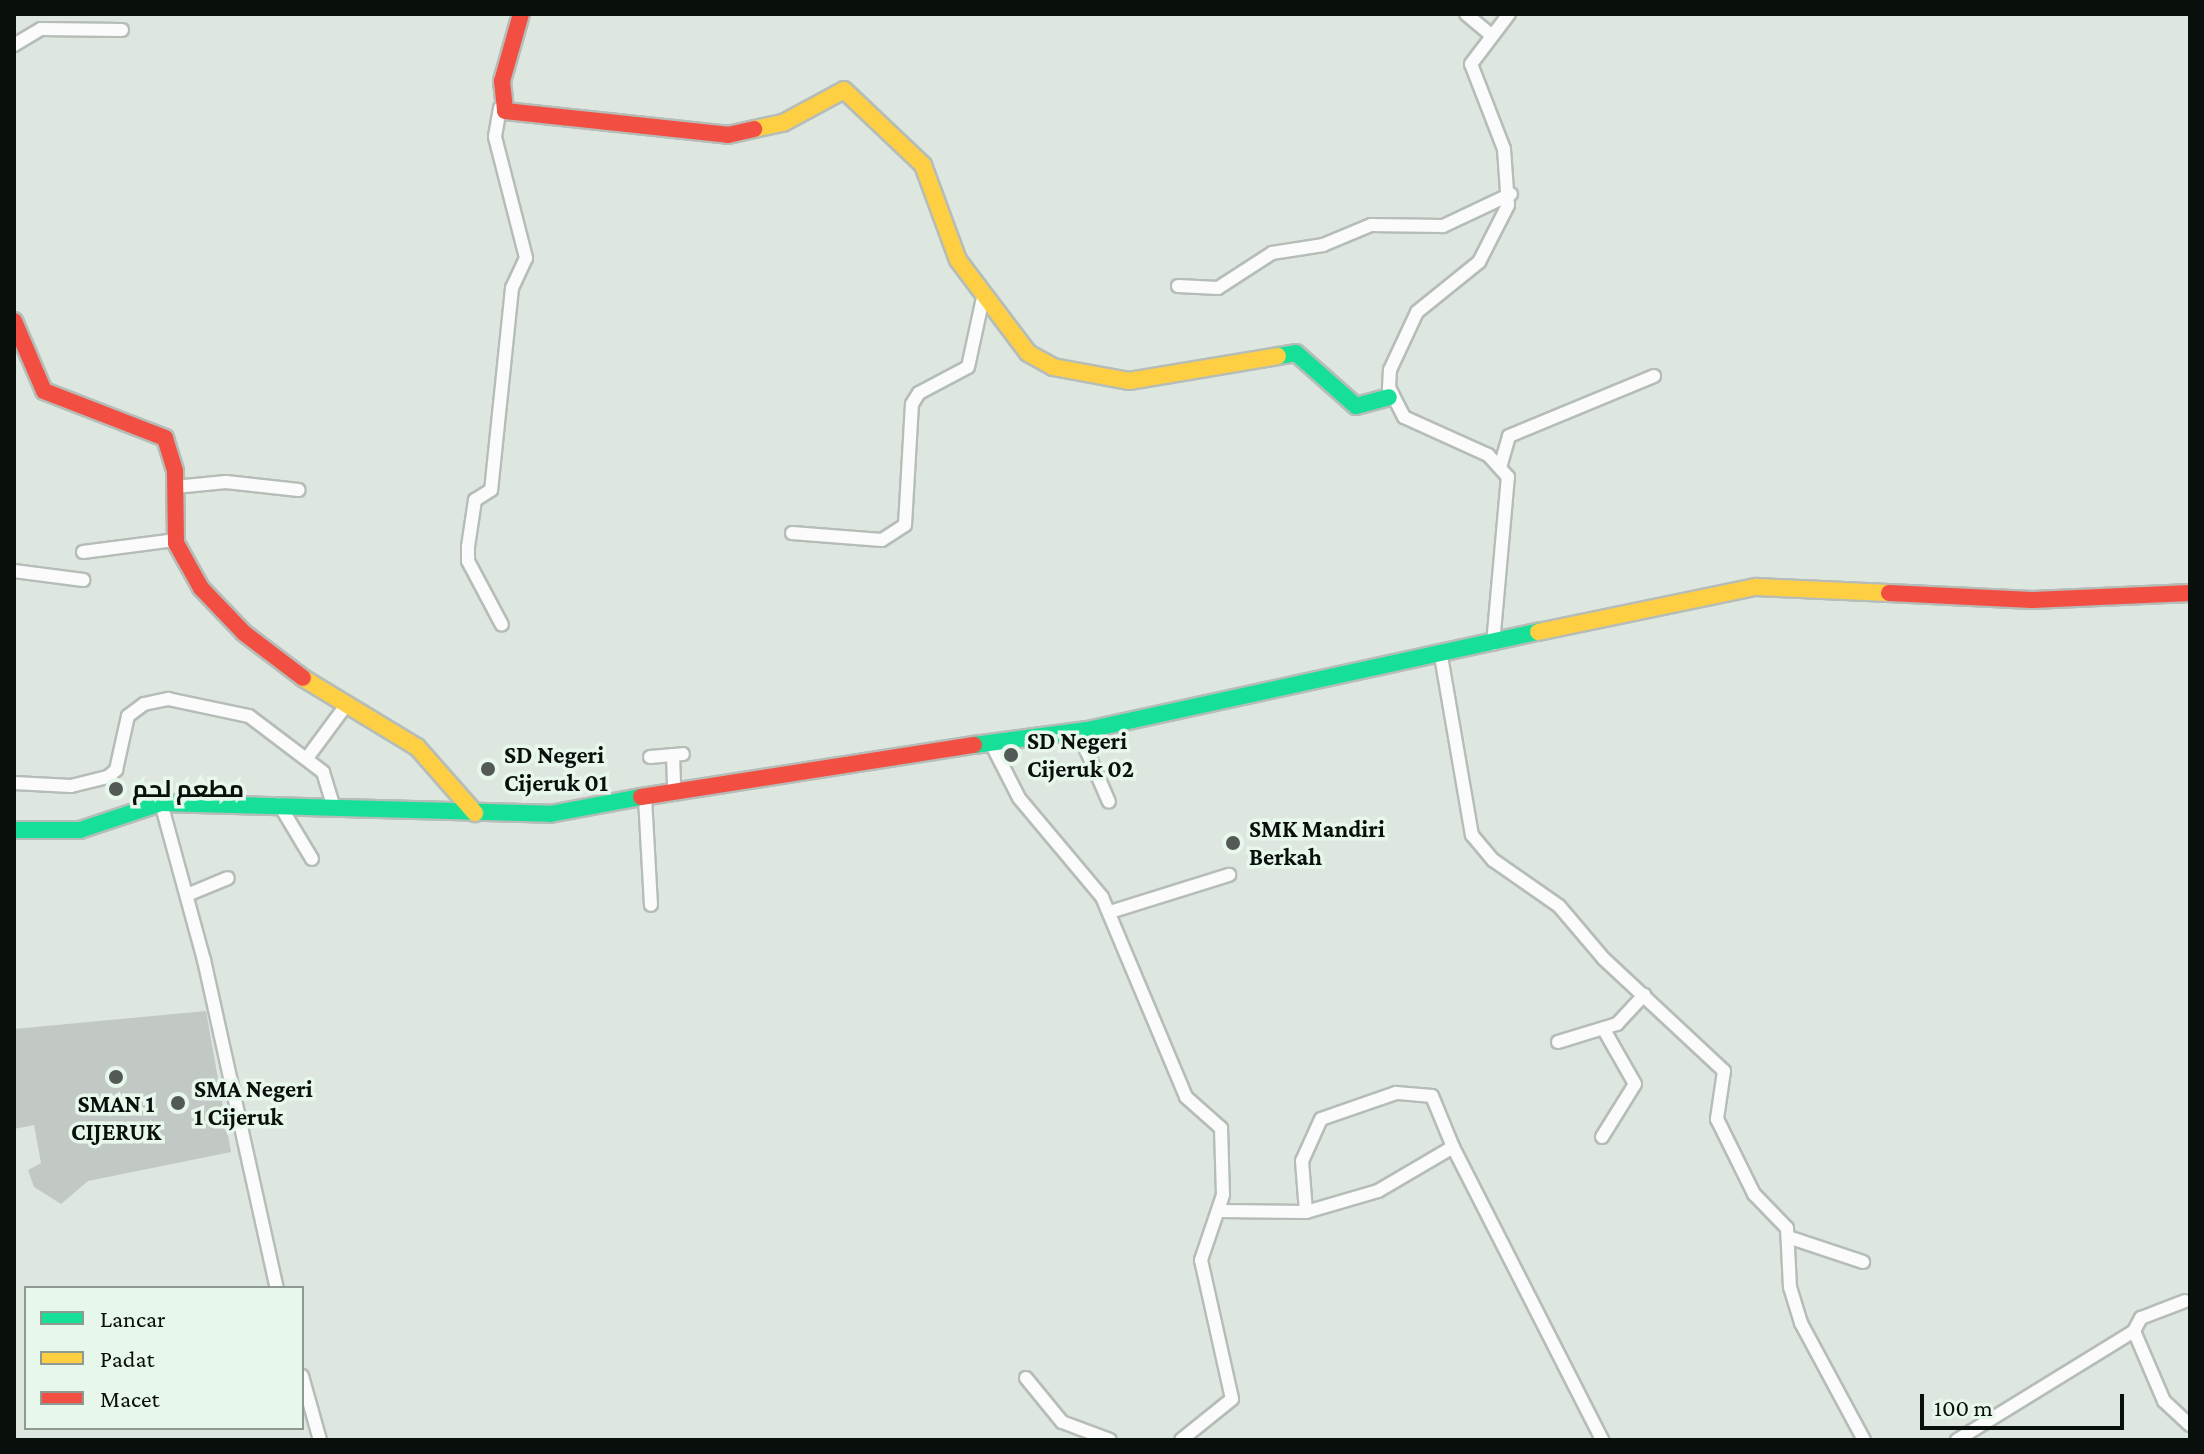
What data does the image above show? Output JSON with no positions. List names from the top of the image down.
{
  "places": [
    "SD Negeri Cijeruk 02",
    "SD Negeri Cijeruk 01",
    "مطعم لحم",
    "SMK Mandiri Berkah",
    "SMAN 1 CIJERUK",
    "SMA Negeri 1 Cijeruk"
  ],
  "legend": ["Lancar", "Padat", "Macet"],
  "scale_bar": "100 m"
}
